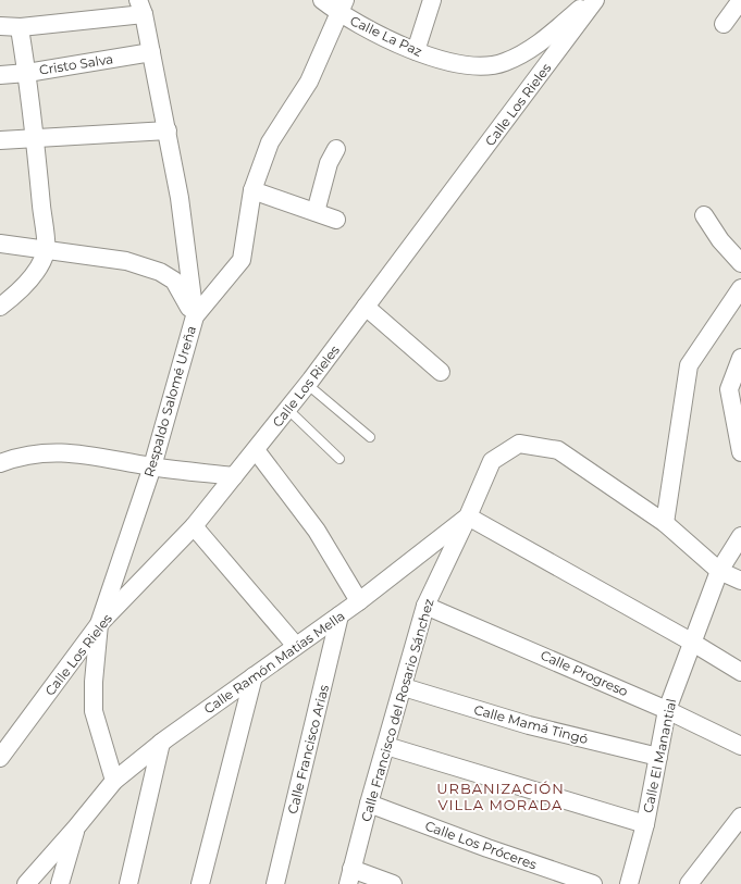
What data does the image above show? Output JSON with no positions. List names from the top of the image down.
{
  "streets": {
    "street": [
      "Calle La Paz",
      "Cristo Salva",
      "Calle Los Rieles",
      "Respaldo Salomé Ureña",
      "Calle Ramón Matías Mella",
      "Calle Progreso",
      "Calle Francisco del Rosario Sánchez",
      "Calle Mamá Tingó",
      "Calle Francisco Arias",
      "Calle El Manantial",
      "Calle Los Próceres"
    ]
  },
  "crossings": [
    ["Calle La Paz", "Respaldo Salomé Ureña"],
    ["Calle Los Rieles", "Respaldo Salomé Ureña"],
    ["Respaldo Salomé Ureña", "Calle Ramón Matías Mella"],
    ["Calle Ramón Matías Mella", "Calle Francisco del Rosario Sánchez"],
    ["Calle Ramón Matías Mella", "Calle Francisco Arias"],
    ["Calle Progreso", "Calle Francisco del Rosario Sánchez"],
    ["Calle Progreso", "Calle El Manantial"],
    ["Calle Francisco del Rosario Sánchez", "Calle Mamá Tingó"],
    ["Calle Francisco del Rosario Sánchez", "Calle Los Próceres"],
    ["Calle Mamá Tingó", "Calle El Manantial"]
  ],
  "districts": ["URBANIZACIÓN VILLA MORADA"]
}
